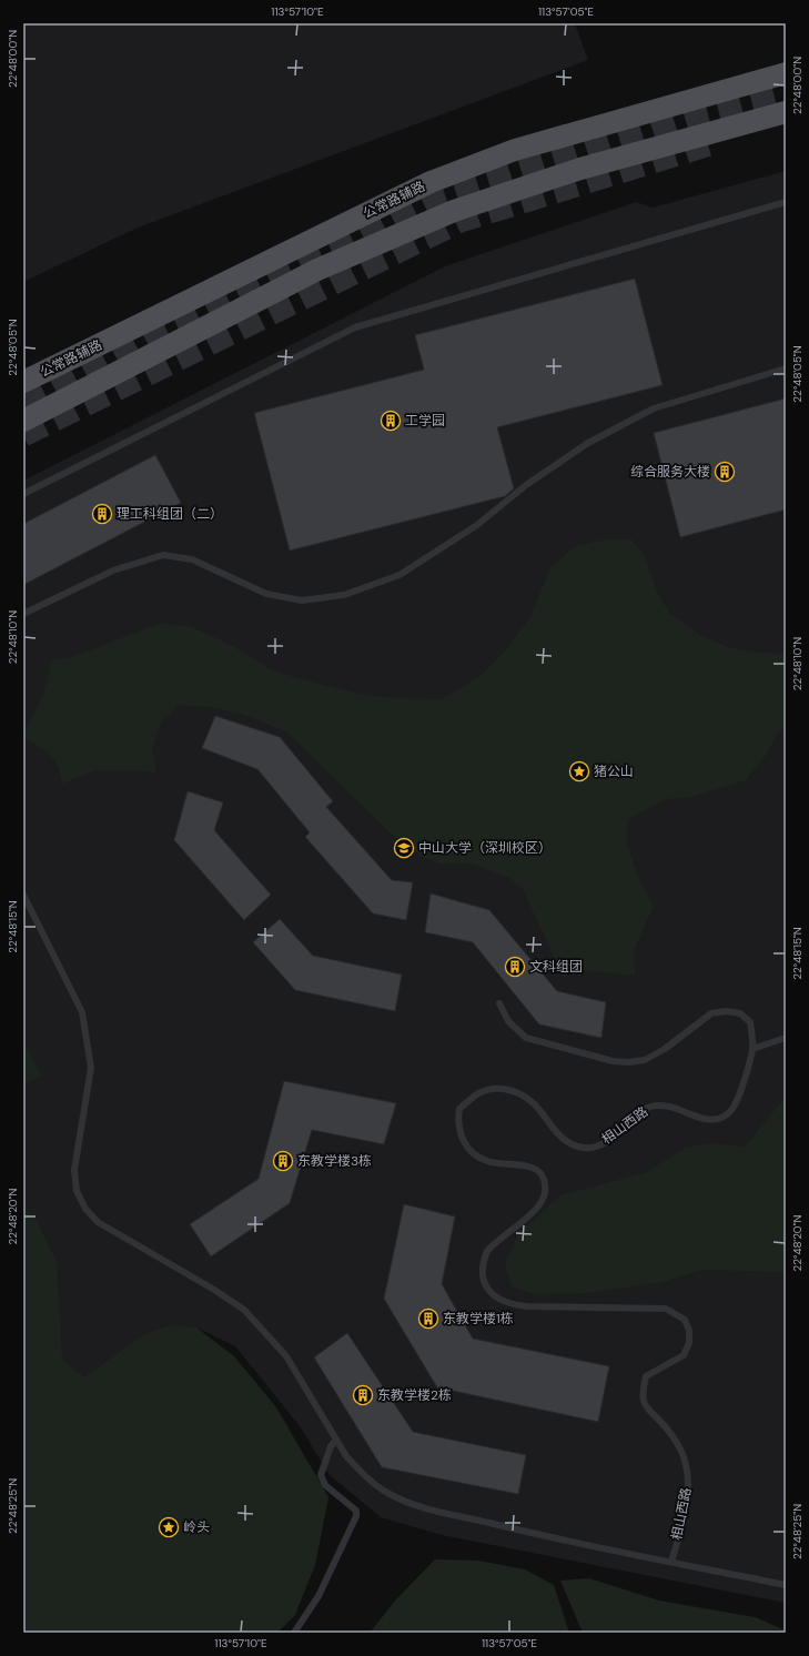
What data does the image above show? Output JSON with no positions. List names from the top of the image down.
{
  "streets": {
    "main road": ["公常路辅路"],
    "lane": ["相山西路"]
  },
  "places": {
    "building": [
      "工学园",
      "综合服务大楼",
      "理工科组团（二）",
      "文科组团",
      "东教学楼3栋",
      "东教学楼1栋",
      "东教学楼2栋"
    ],
    "place": ["猪公山", "岭头"],
    "school or university": ["中山大学（深圳校区）"]
  },
  "coordinates": [
    "113°57'10\"E",
    "113°57'05\"E",
    "22°48'00\"N",
    "22°48'05\"N",
    "22°48'10\"N",
    "22°48'15\"N",
    "22°48'20\"N",
    "22°48'25\"N"
  ]
}
